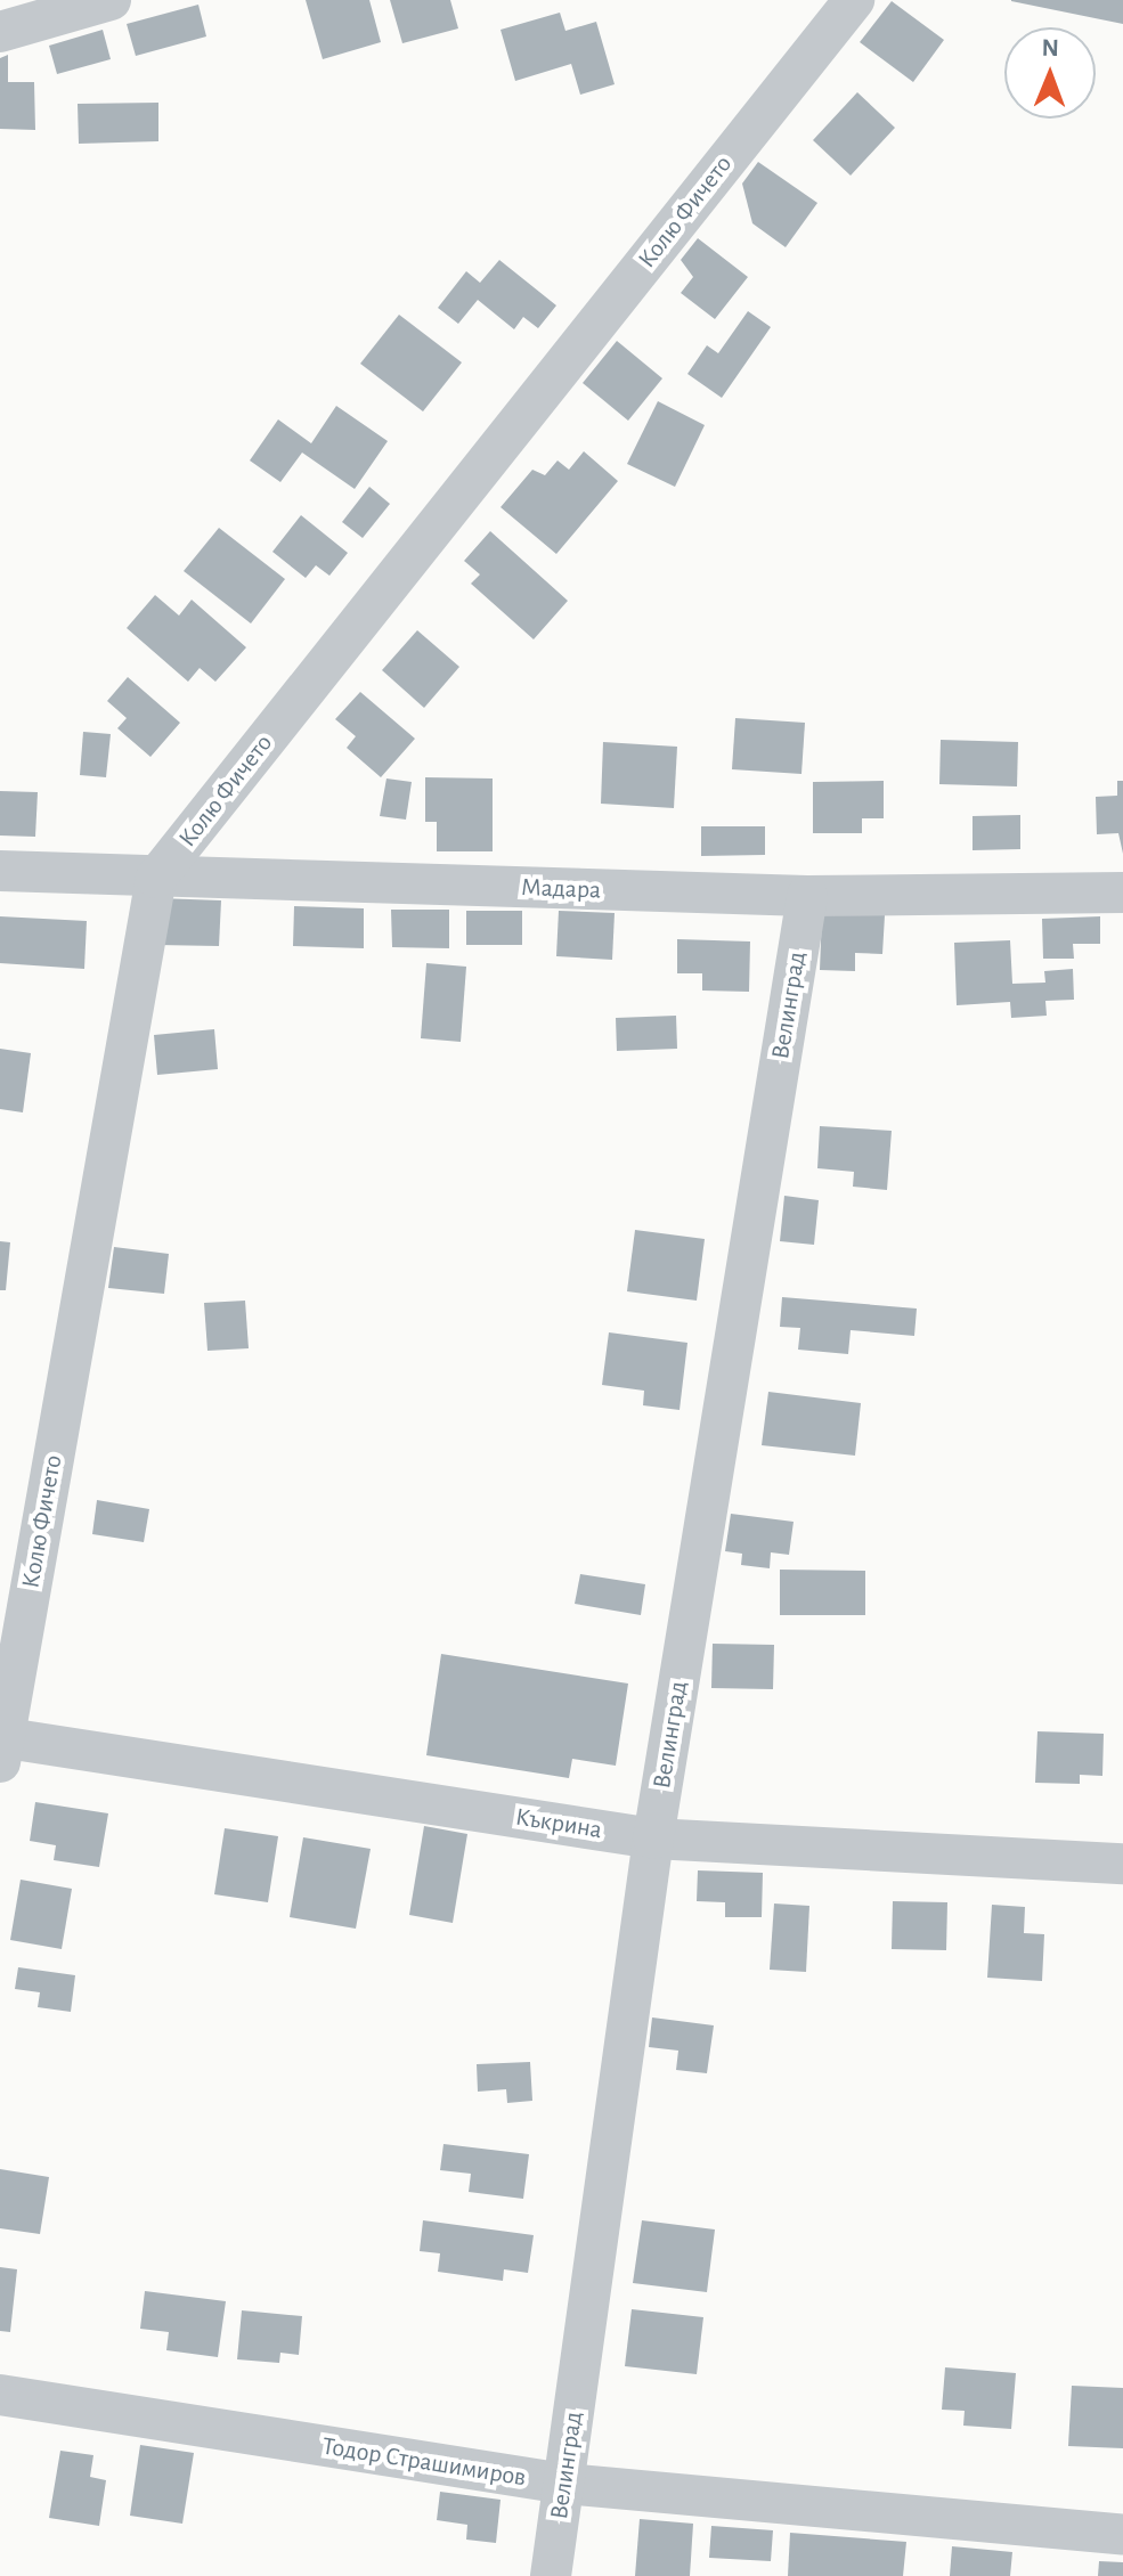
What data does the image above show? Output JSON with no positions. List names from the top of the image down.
{
  "streets": {
    "street": [
      "Колю Фичето",
      "Мадара",
      "Велинград",
      "Къкрина",
      "Тодор Страшимиров"
    ]
  },
  "crossings": [
    ["Колю Фичето", "Мадара"],
    ["Колю Фичето", "Къкрина"],
    ["Мадара", "Велинград"],
    ["Велинград", "Къкрина"],
    ["Велинград", "Тодор Страшимиров"]
  ],
  "north": "top"
}
